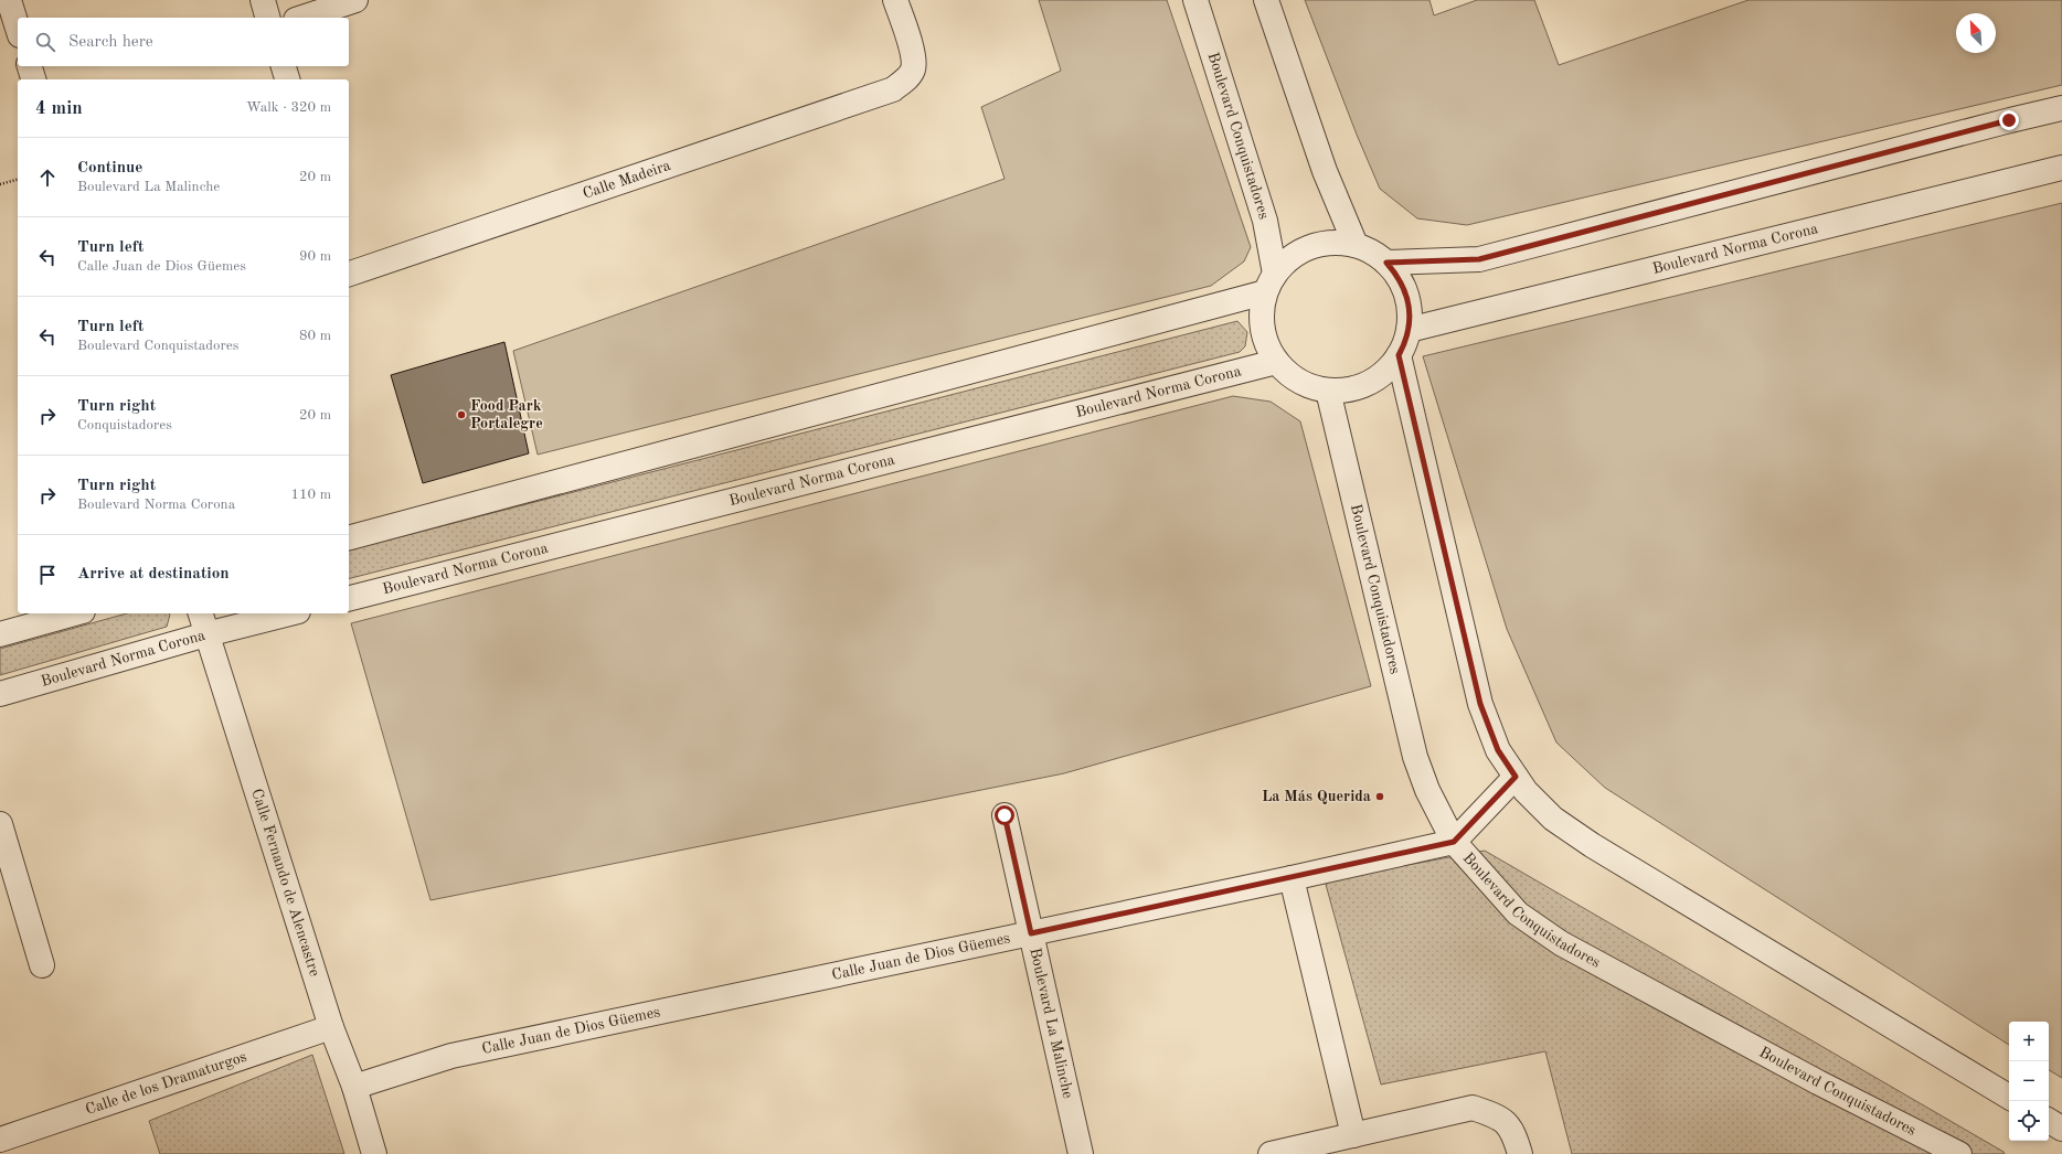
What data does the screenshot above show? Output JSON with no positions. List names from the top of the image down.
{
  "streets": {
    "street": [
      "Boulevard Conquistadores",
      "Calle Madeira",
      "Boulevard Norma Corona",
      "Calle Fernando de Alencastre",
      "Calle Juan de Dios Güemes",
      "Boulevard La Malinche",
      "Calle de los Dramaturgos"
    ]
  },
  "crossings": [
    ["Boulevard Conquistadores", "Boulevard Norma Corona"],
    ["Boulevard Conquistadores", "Calle Juan de Dios Güemes"],
    ["Boulevard Norma Corona", "Calle Fernando de Alencastre"],
    ["Calle Fernando de Alencastre", "Calle Juan de Dios Güemes"],
    ["Calle Fernando de Alencastre", "Calle de los Dramaturgos"],
    ["Calle Juan de Dios Güemes", "Boulevard La Malinche"]
  ],
  "places": ["Food Park Portalegre", "La Más Querida"],
  "north": "top left",
  "page": {
    "search": "Search here",
    "heading": ["4 min", "Walk · 320 m"],
    "list": [
      ["Continue", "Boulevard La Malinche", "20 m"],
      ["Turn left", "Calle Juan de Dios Güemes", "90 m"],
      ["Turn left", "Boulevard Conquistadores", "80 m"],
      ["Turn right", "Conquistadores", "20 m"],
      ["Turn right", "Boulevard Norma Corona", "110 m"],
      "Arrive at destination"
    ],
    "map_buttons": ["+", "−"]
  }
}
